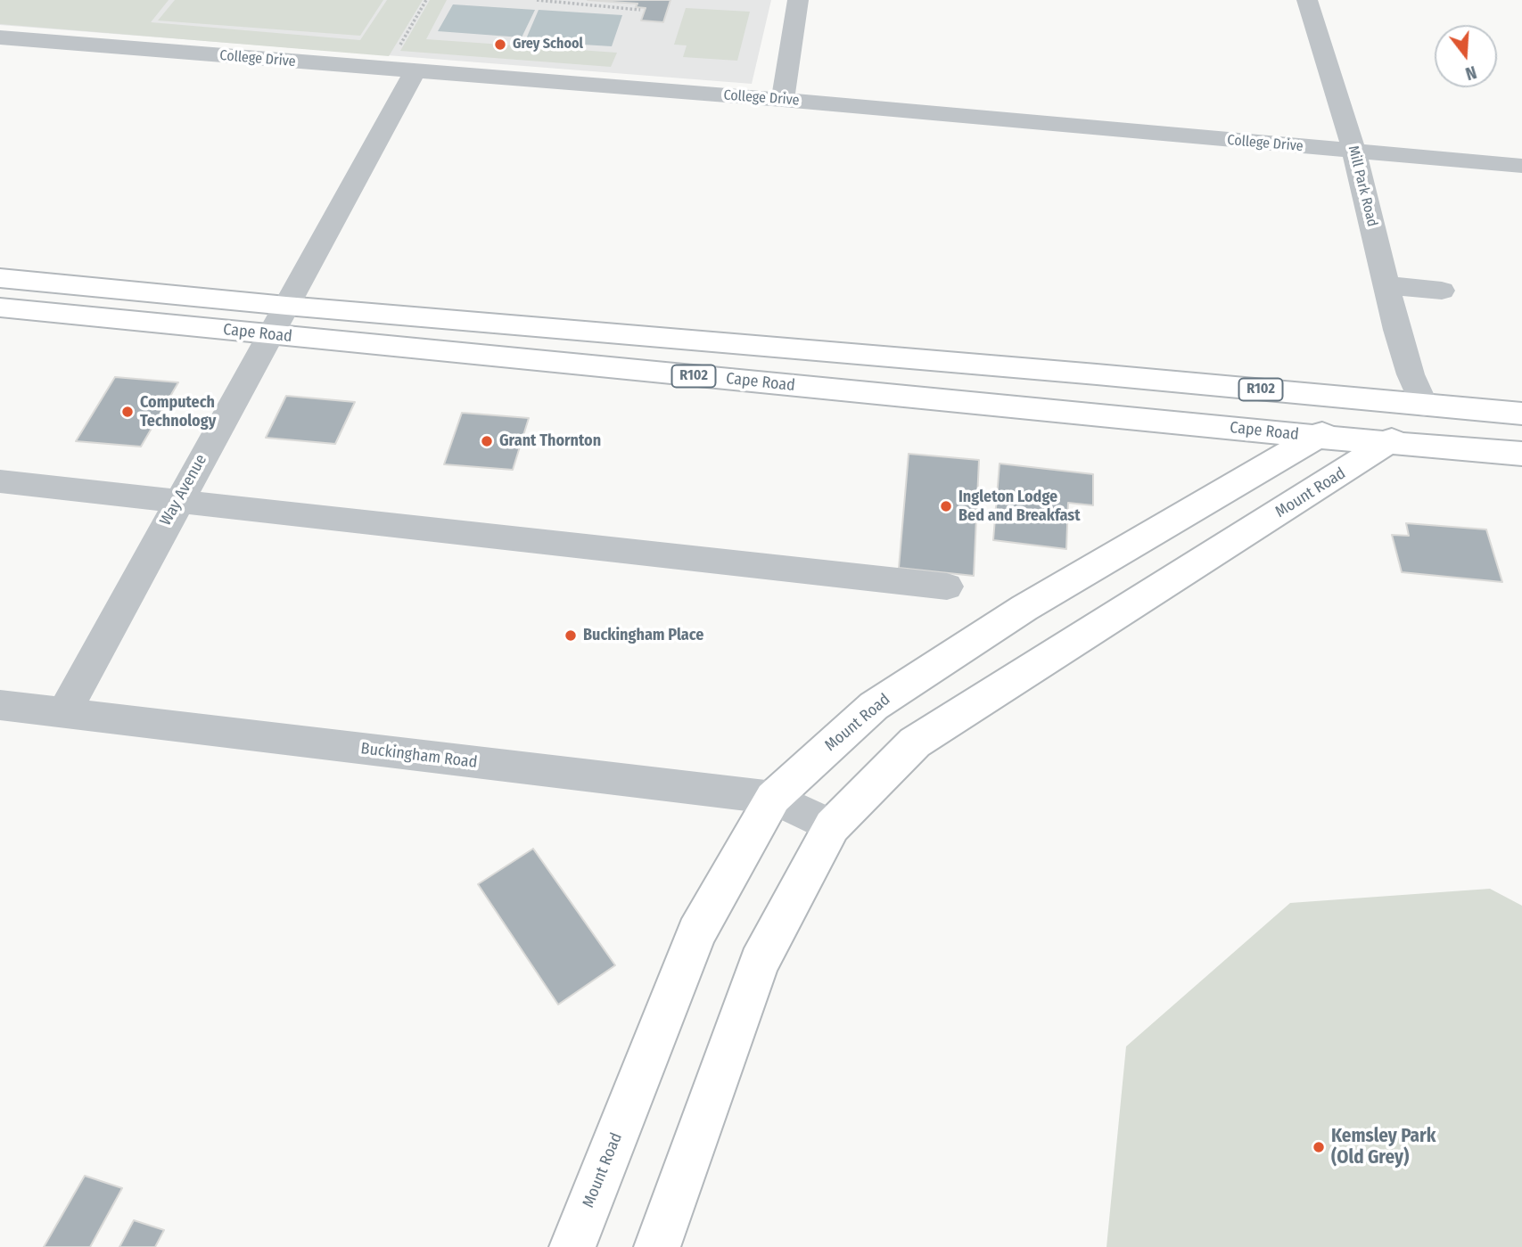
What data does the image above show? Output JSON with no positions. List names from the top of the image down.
{
  "streets": {
    "main road": ["Cape Road", "R102", "Mount Road"],
    "street": [
      "College Drive",
      "Mill Park Road",
      "Way Avenue",
      "Buckingham Road"
    ]
  },
  "crossings": [
    ["College Drive", "Mill Park Road"],
    ["College Drive", "Way Avenue"],
    ["Mill Park Road", "Cape Road"],
    ["Mill Park Road", "Mount Road"],
    ["Cape Road", "Way Avenue"],
    ["Cape Road", "Mount Road"],
    ["Way Avenue", "Buckingham Road"],
    ["Mount Road", "Buckingham Road"]
  ],
  "places": [
    "Grey School",
    "Computech Technology",
    "Grant Thornton",
    "Ingleton Lodge Bed and Breakfast",
    "Buckingham Place",
    "Kemsley Park (Old Grey)"
  ],
  "north": "bottom"
}
